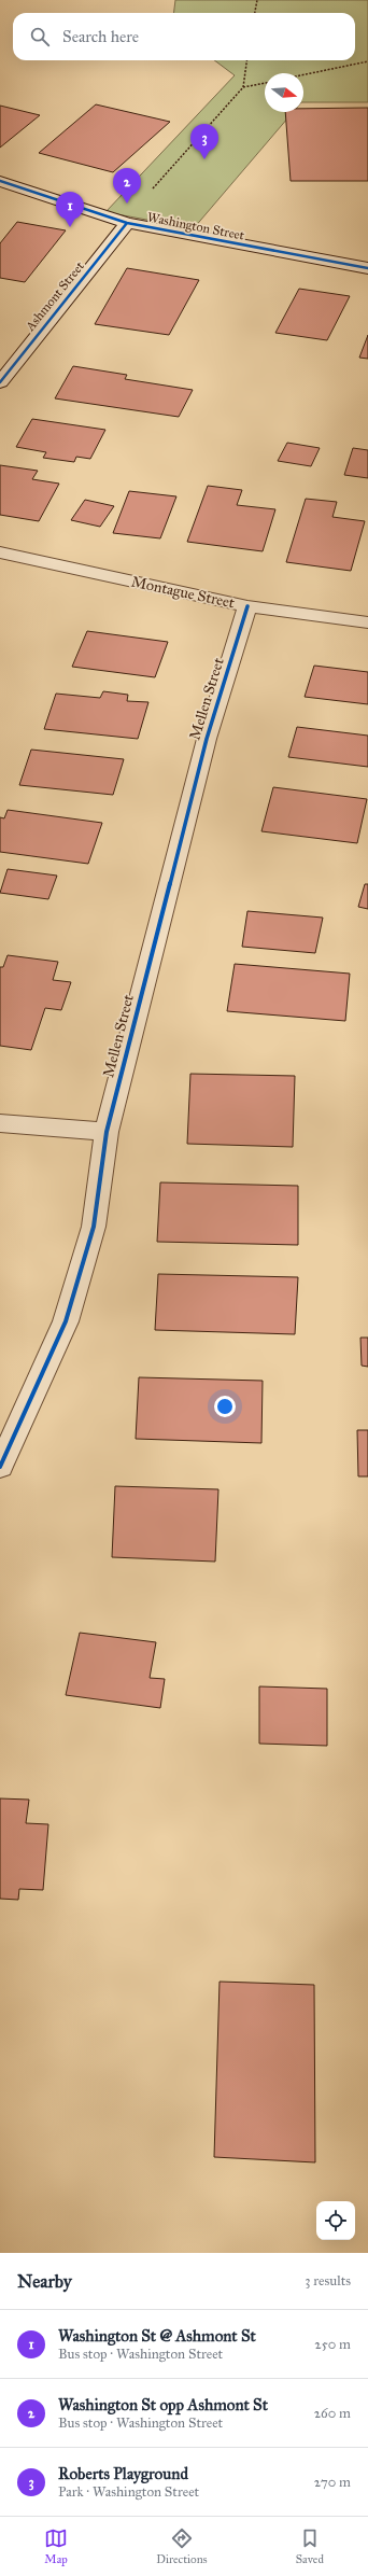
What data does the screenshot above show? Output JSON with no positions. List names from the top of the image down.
{
  "streets": {
    "street": [
      "Washington Street",
      "Ashmont Street",
      "Montague Street",
      "Mellen Street"
    ]
  },
  "crossings": [
    ["Washington Street", "Ashmont Street"],
    ["Montague Street", "Mellen Street"]
  ],
  "north": "right",
  "page": {
    "search": "Search here",
    "pins": ["3", "2", "1"],
    "heading": ["Nearby", "3 results"],
    "list": [
      {
        "mark": "1",
        "name": "Washington St @ Ashmont St",
        "note": "Bus stop · Washington Street",
        "value": "250 m"
      },
      {
        "mark": "2",
        "name": "Washington St opp Ashmont St",
        "note": "Bus stop · Washington Street",
        "value": "260 m"
      },
      {
        "mark": "3",
        "name": "Roberts Playground",
        "note": "Park · Washington Street",
        "value": "270 m"
      }
    ],
    "nav": ["Map", "Directions", "Saved"]
  }
}
